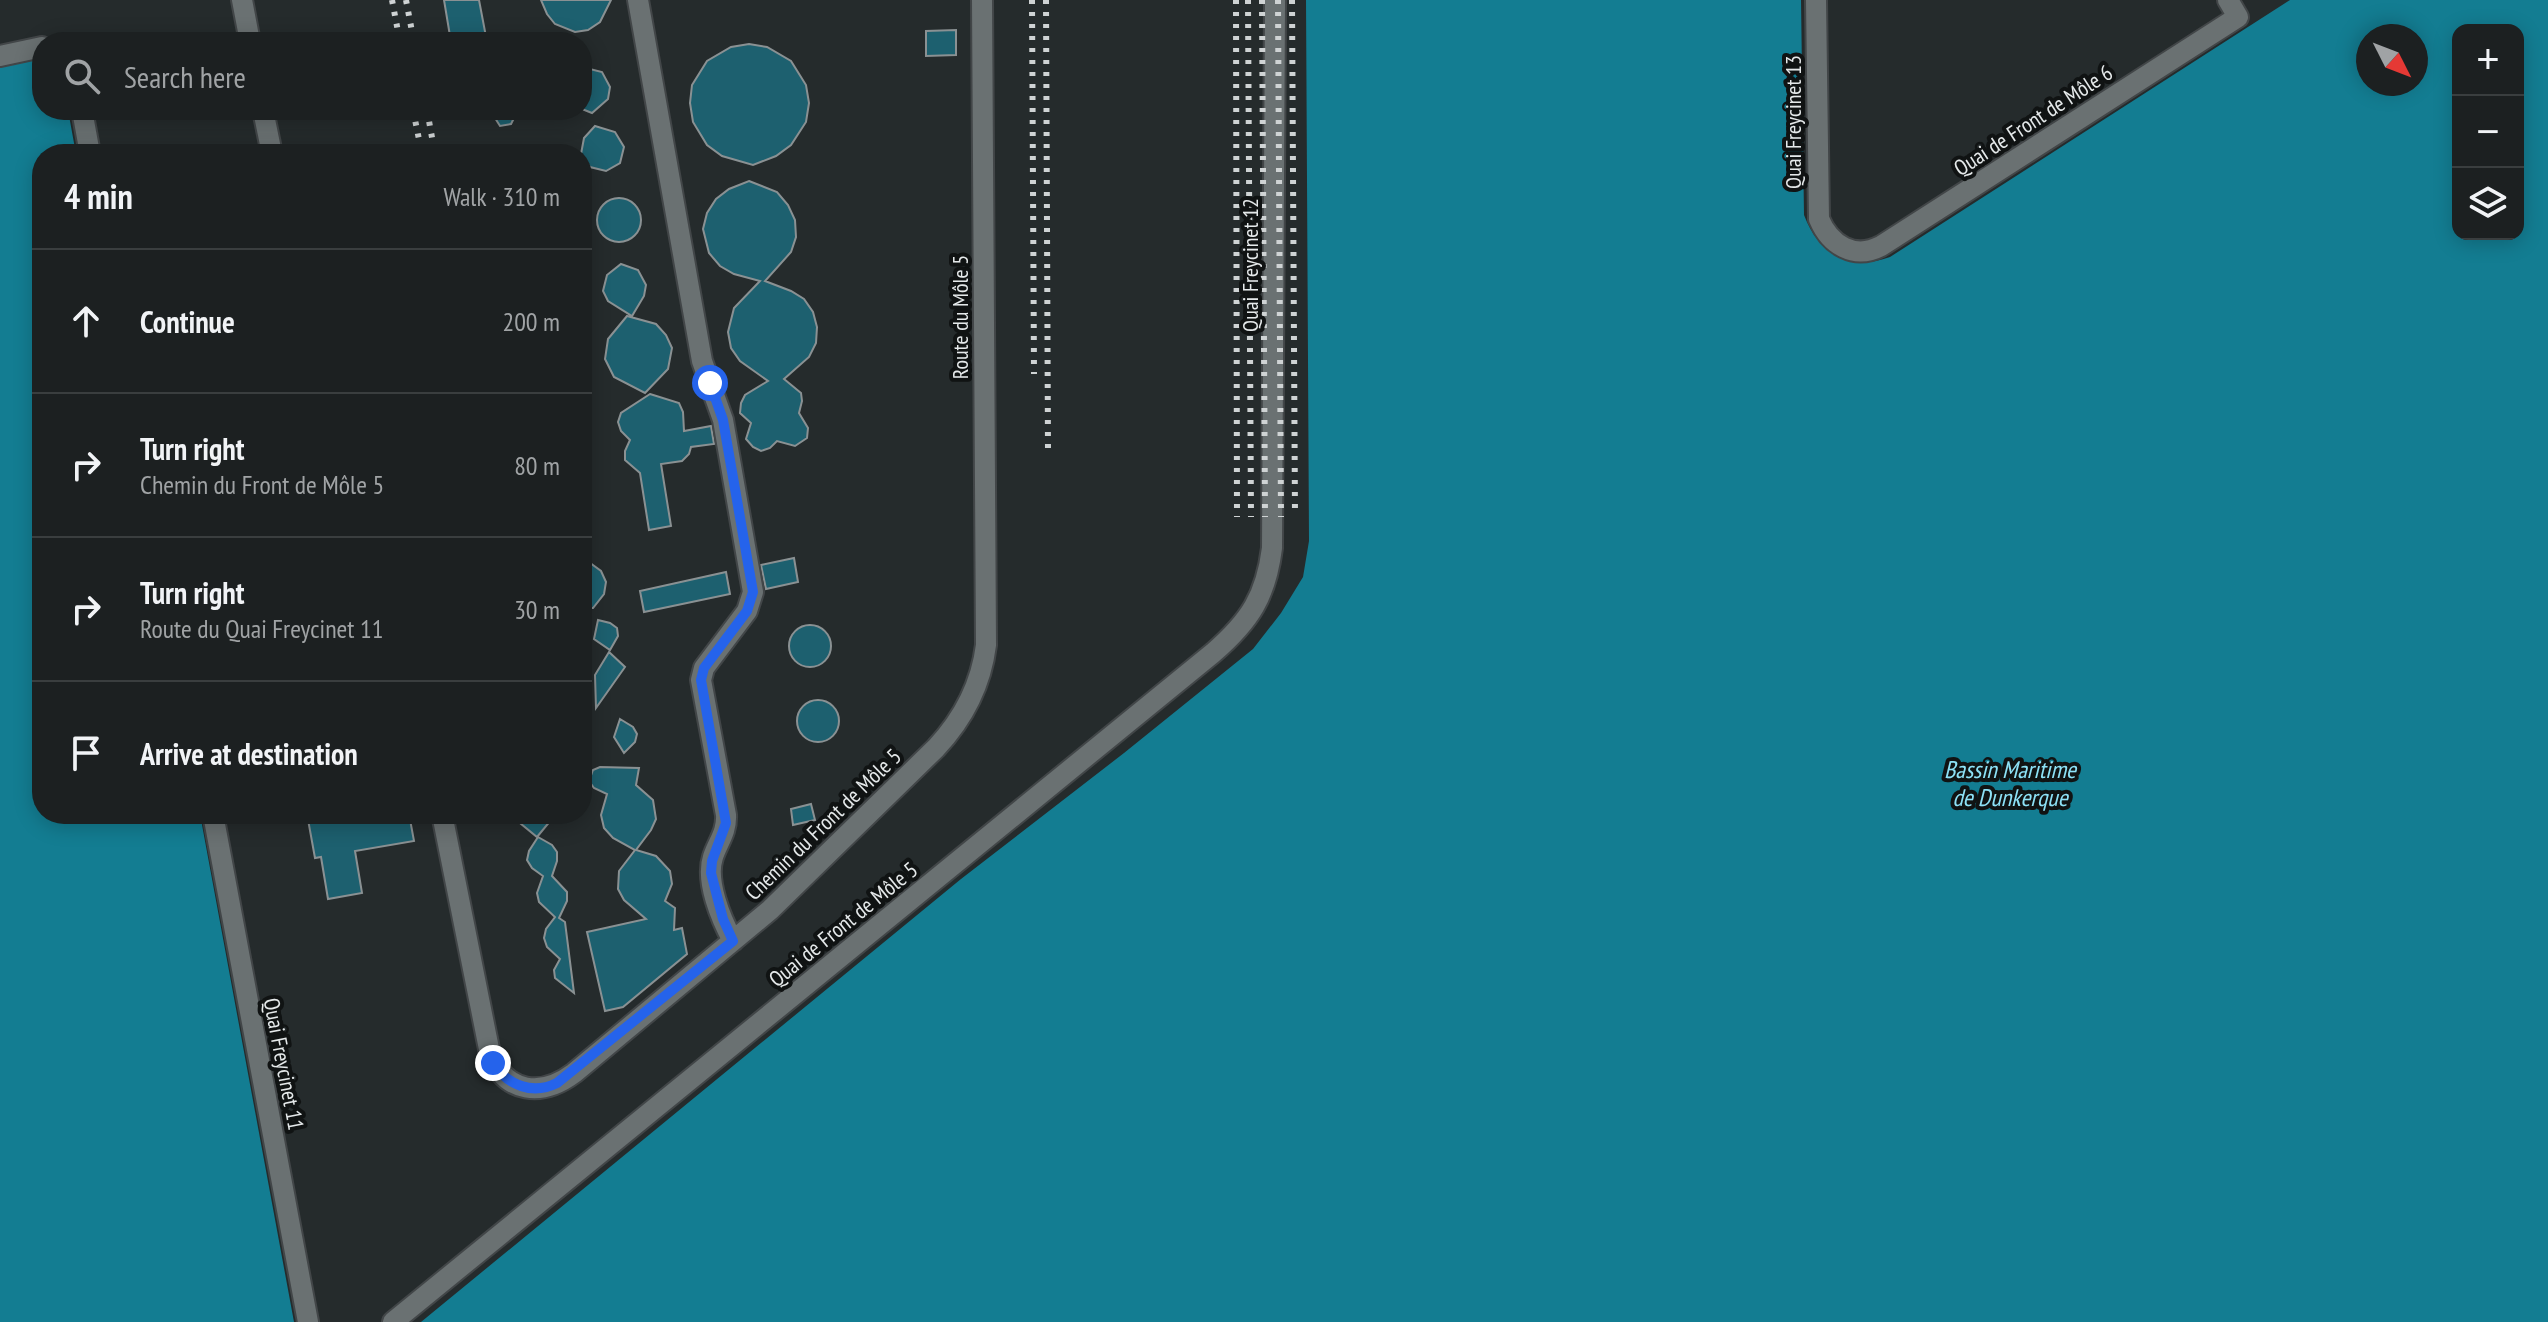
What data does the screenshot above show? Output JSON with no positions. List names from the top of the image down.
{
  "streets": {
    "street": [
      "Quai de Front de Môle 6",
      "Quai Freycinet 13",
      "Quai Freycinet 12",
      "Route du Môle 5",
      "Chemin du Front de Môle 5",
      "Quai de Front de Môle 5",
      "Quai Freycinet 11"
    ]
  },
  "crossings": [
    ["Quai de Front de Môle 6", "Quai Freycinet 13"],
    ["Quai Freycinet 12", "Quai de Front de Môle 5"],
    ["Route du Môle 5", "Chemin du Front de Môle 5"]
  ],
  "water": ["Bassin Maritime de Dunkerque"],
  "north": "bottom right",
  "page": {
    "map_buttons": ["+", "−"],
    "search": "Search here",
    "heading": ["4 min", "Walk · 310 m"],
    "list": [
      ["Continue", "200 m"],
      ["Turn right", "Chemin du Front de Môle 5", "80 m"],
      ["Turn right", "Route du Quai Freycinet 11", "30 m"],
      "Arrive at destination"
    ]
  }
}
